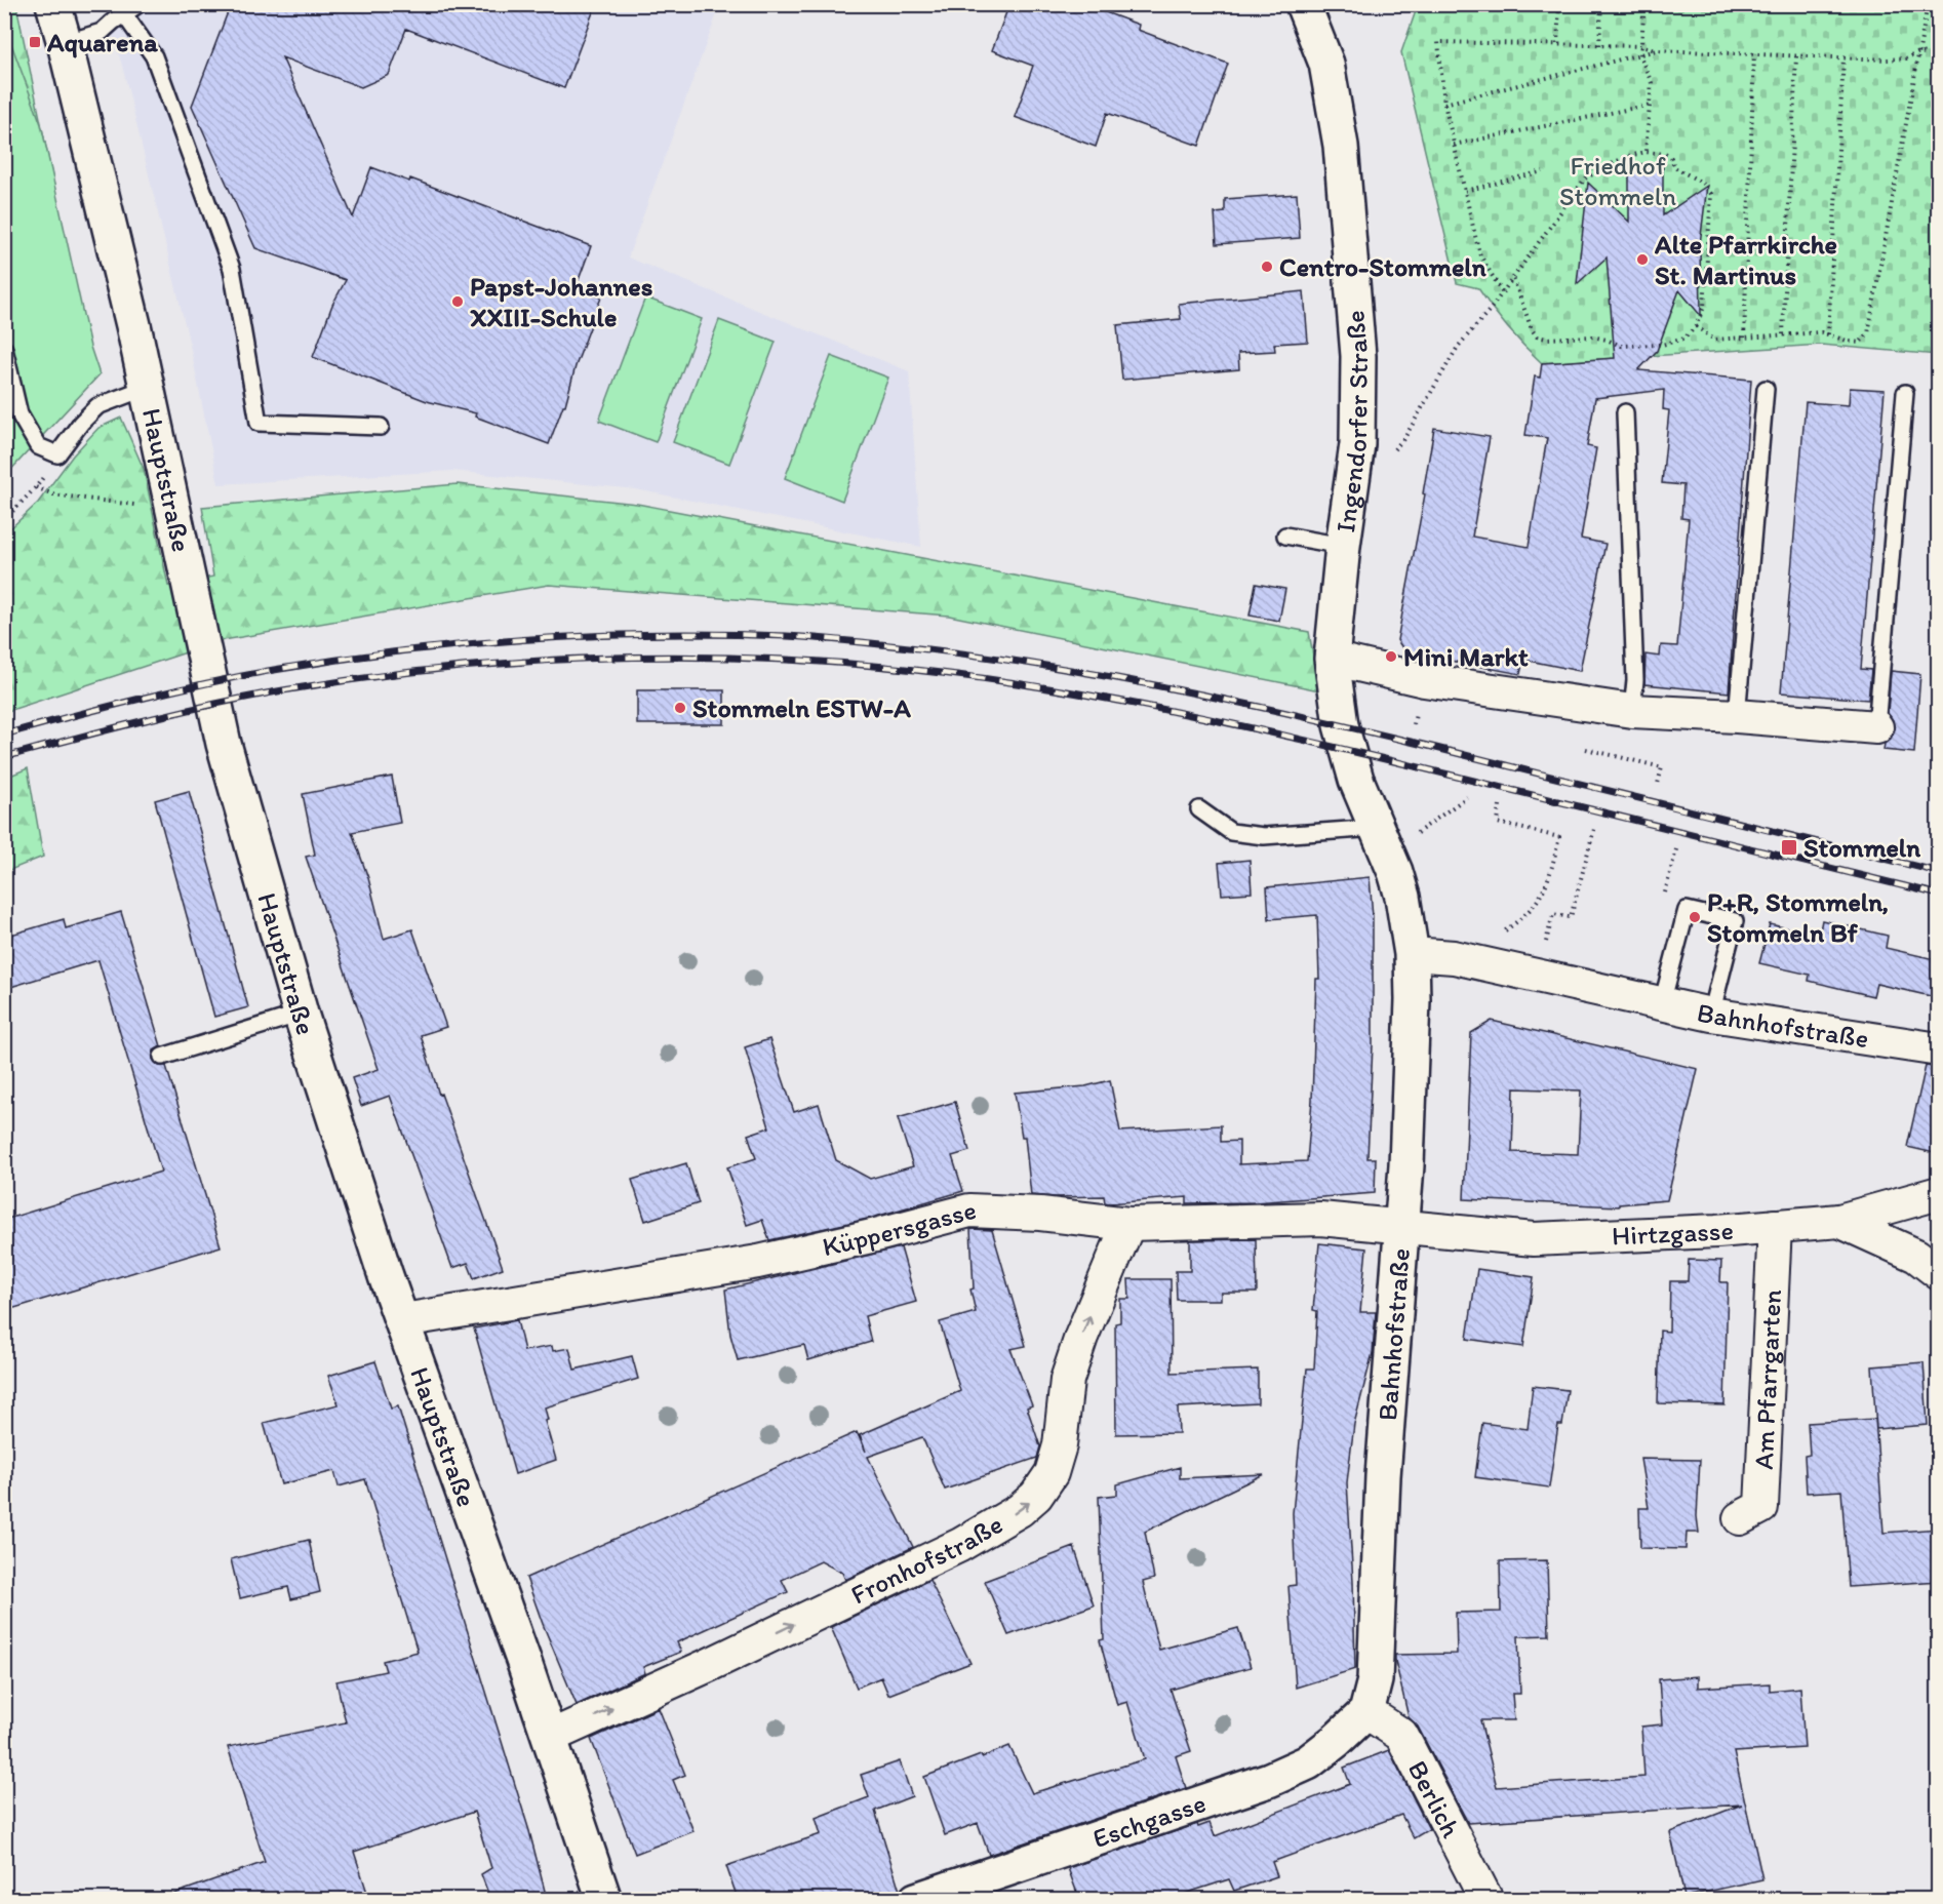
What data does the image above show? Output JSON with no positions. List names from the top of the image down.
{
  "streets": {
    "street": [
      "Ingendorfer Straße",
      "Hauptstraße",
      "Bahnhofstraße",
      "Küppersgasse",
      "Hirtzgasse",
      "Am Pfarrgarten",
      "Fronhofstraße",
      "Berlich",
      "Eschgasse"
    ]
  },
  "crossings": [
    ["Ingendorfer Straße", "Bahnhofstraße"],
    ["Hauptstraße", "Küppersgasse"],
    ["Hauptstraße", "Fronhofstraße"],
    ["Bahnhofstraße", "Küppersgasse"],
    ["Bahnhofstraße", "Hirtzgasse"],
    ["Bahnhofstraße", "Berlich"],
    ["Bahnhofstraße", "Eschgasse"],
    ["Küppersgasse", "Hirtzgasse"],
    ["Küppersgasse", "Fronhofstraße"],
    ["Hirtzgasse", "Am Pfarrgarten"],
    ["Berlich", "Eschgasse"]
  ],
  "one_way": ["Fronhofstraße"],
  "parks": ["Friedhof Stommeln"],
  "places": {
    "transit": ["Aquarena", "Stommeln"],
    "other": [
      "Alte Pfarrkirche St. Martinus",
      "Centro-Stommeln",
      "Papst-Johannes XXIII-Schule",
      "Mini Markt",
      "Stommeln ESTW-A",
      "P+R, Stommeln, Stommeln Bf"
    ]
  }
}
